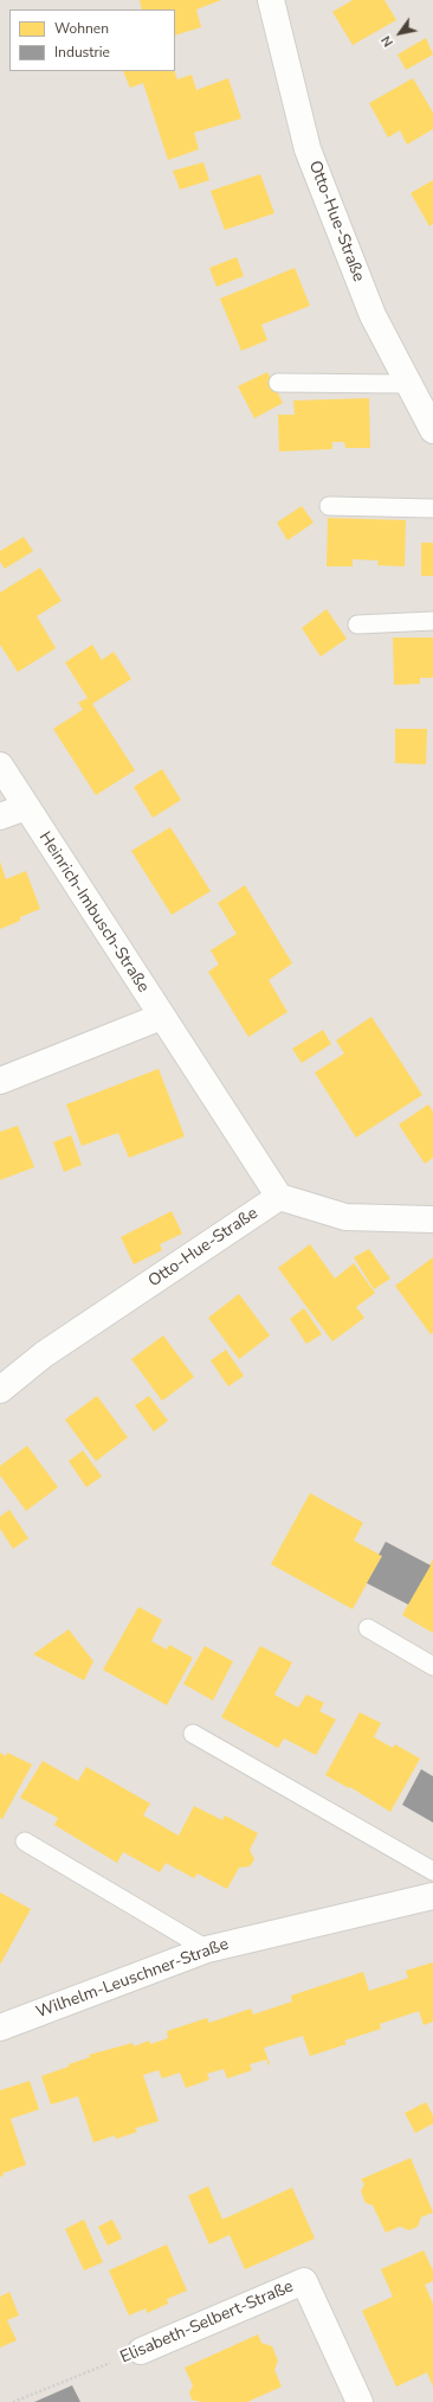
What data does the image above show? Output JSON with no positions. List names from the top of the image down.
{
  "streets": {
    "street": [
      "Otto-Hue-Straße",
      "Heinrich-Imbusch-Straße",
      "Wilhelm-Leuschner-Straße",
      "Elisabeth-Selbert-Straße"
    ]
  },
  "crossings": [
    ["Otto-Hue-Straße", "Heinrich-Imbusch-Straße"]
  ],
  "legend": ["Wohnen", "Industrie"],
  "north": "bottom left"
}
